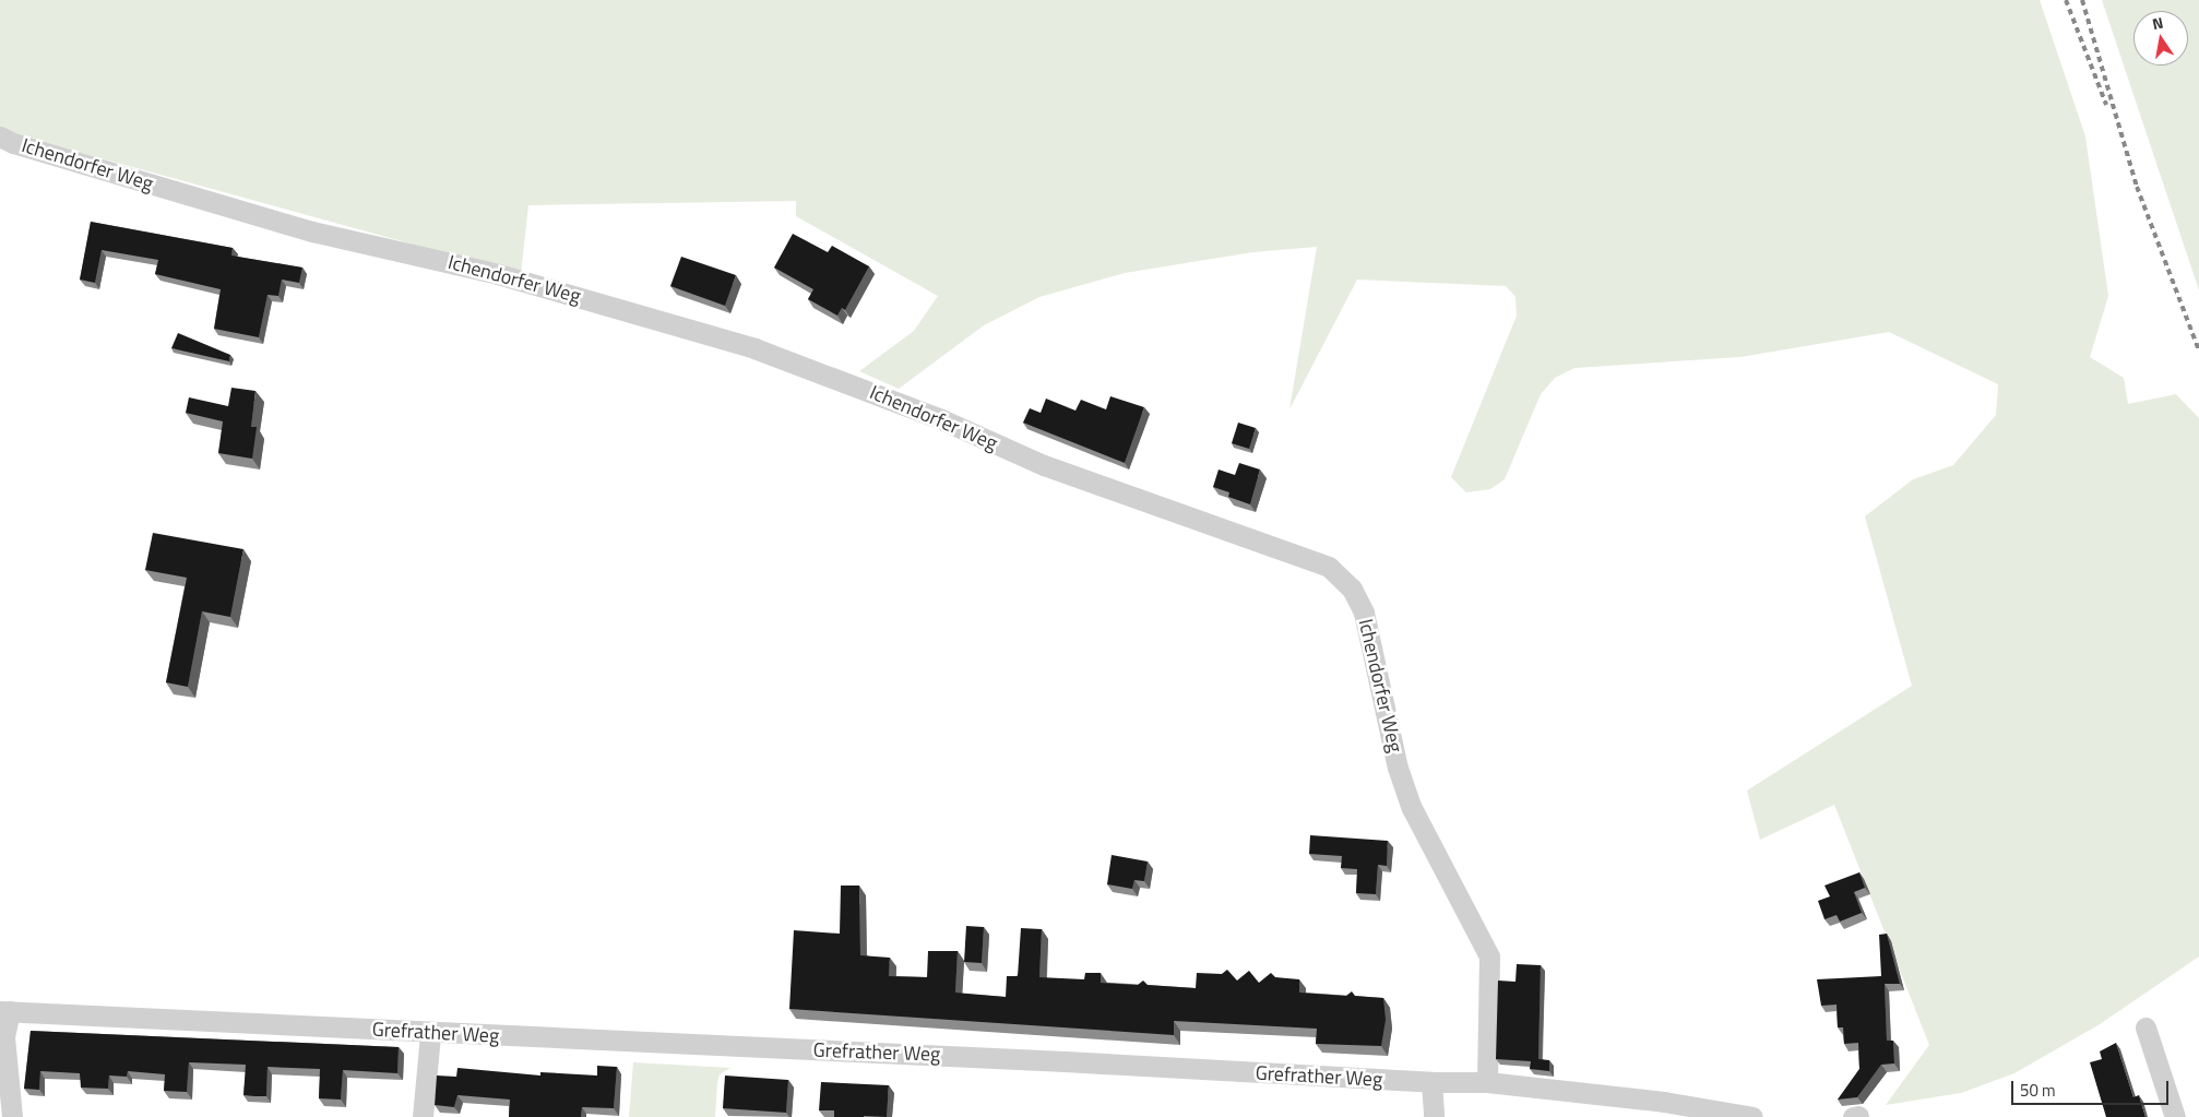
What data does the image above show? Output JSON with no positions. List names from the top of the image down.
{
  "streets": {
    "street": ["Ichendorfer Weg", "Grefrather Weg"]
  },
  "crossings": [
    ["Ichendorfer Weg", "Grefrather Weg"]
  ],
  "scale_bar": "50 m",
  "north": "top"
}
